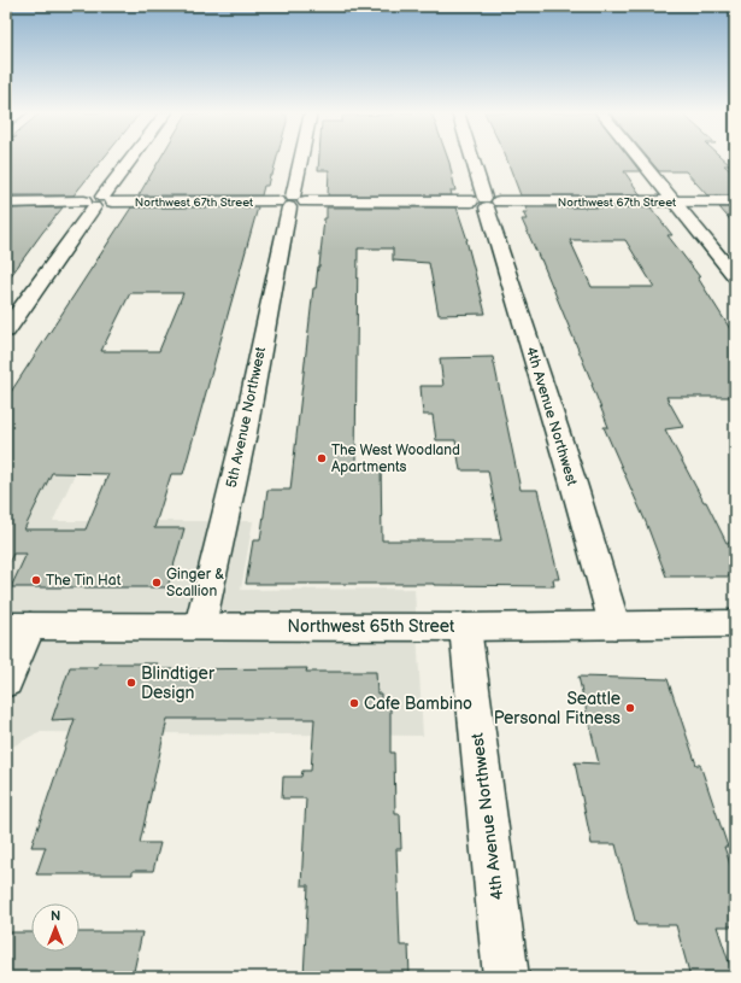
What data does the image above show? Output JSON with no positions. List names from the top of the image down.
{
  "streets": {
    "street": [
      "Northwest 67th Street",
      "4th Avenue Northwest",
      "5th Avenue Northwest",
      "Northwest 65th Street"
    ]
  },
  "crossings": [
    ["Northwest 67th Street", "4th Avenue Northwest"],
    ["Northwest 67th Street", "5th Avenue Northwest"],
    ["4th Avenue Northwest", "Northwest 65th Street"],
    ["5th Avenue Northwest", "Northwest 65th Street"]
  ],
  "places": [
    "The West Woodland Apartments",
    "The Tin Hat",
    "Ginger & Scallion",
    "Blindtiger Design",
    "Cafe Bambino",
    "Seattle Personal Fitness"
  ],
  "north": "top"
}
